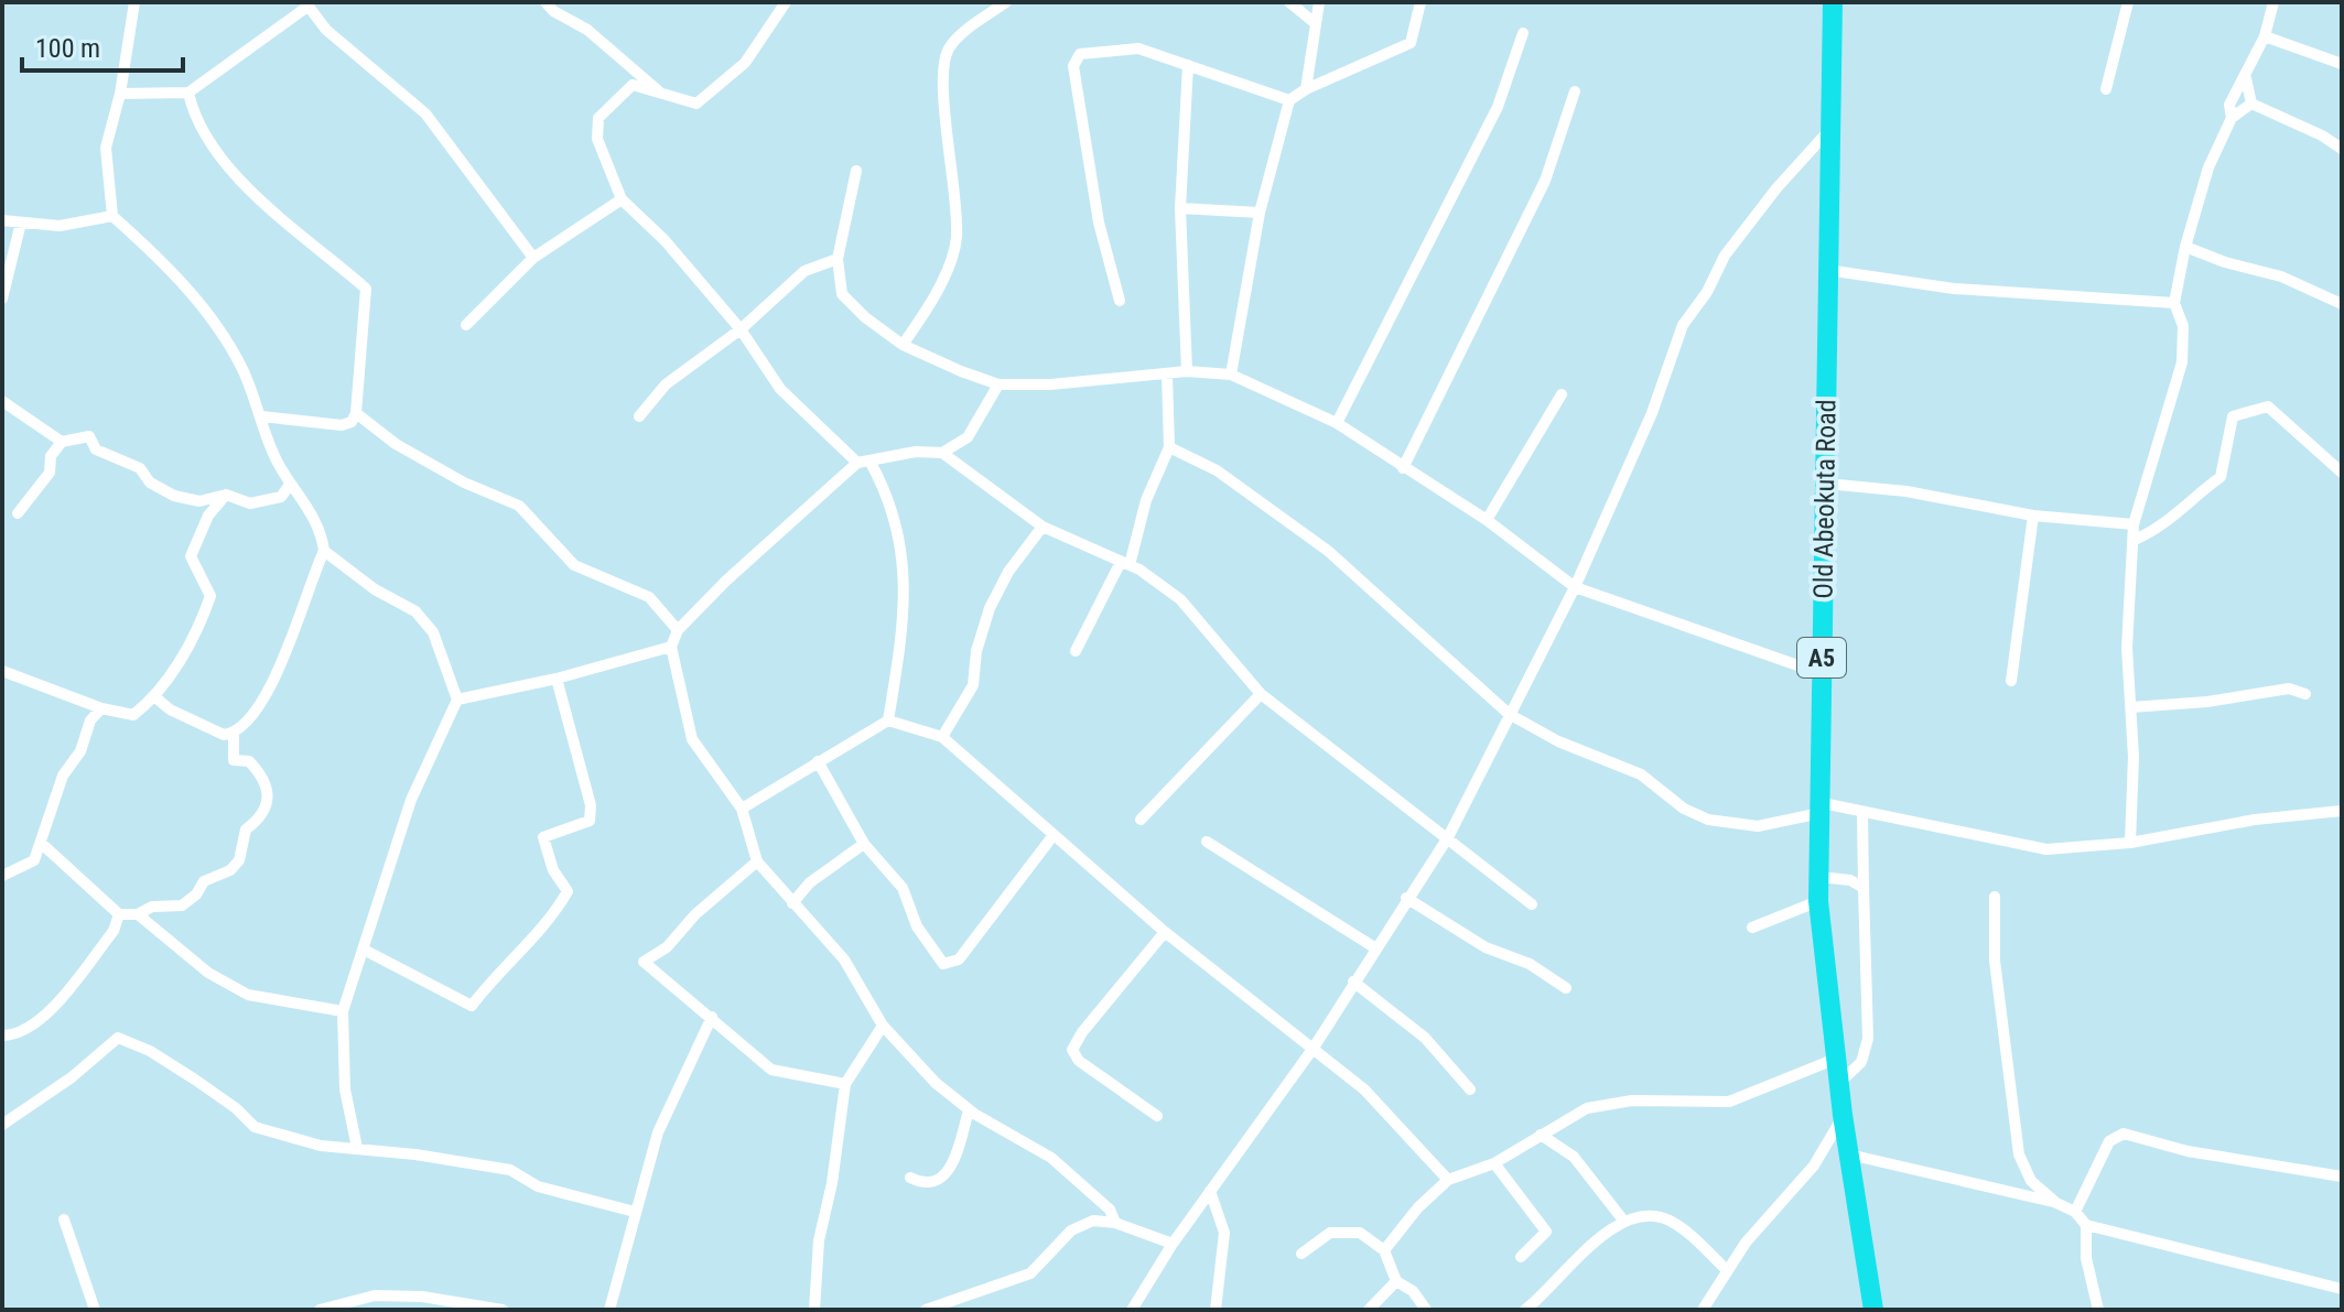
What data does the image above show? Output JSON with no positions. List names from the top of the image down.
{
  "streets": {
    "highway": ["Old Abeokuta Road", "A5"]
  },
  "scale_bar": "100 m"
}
